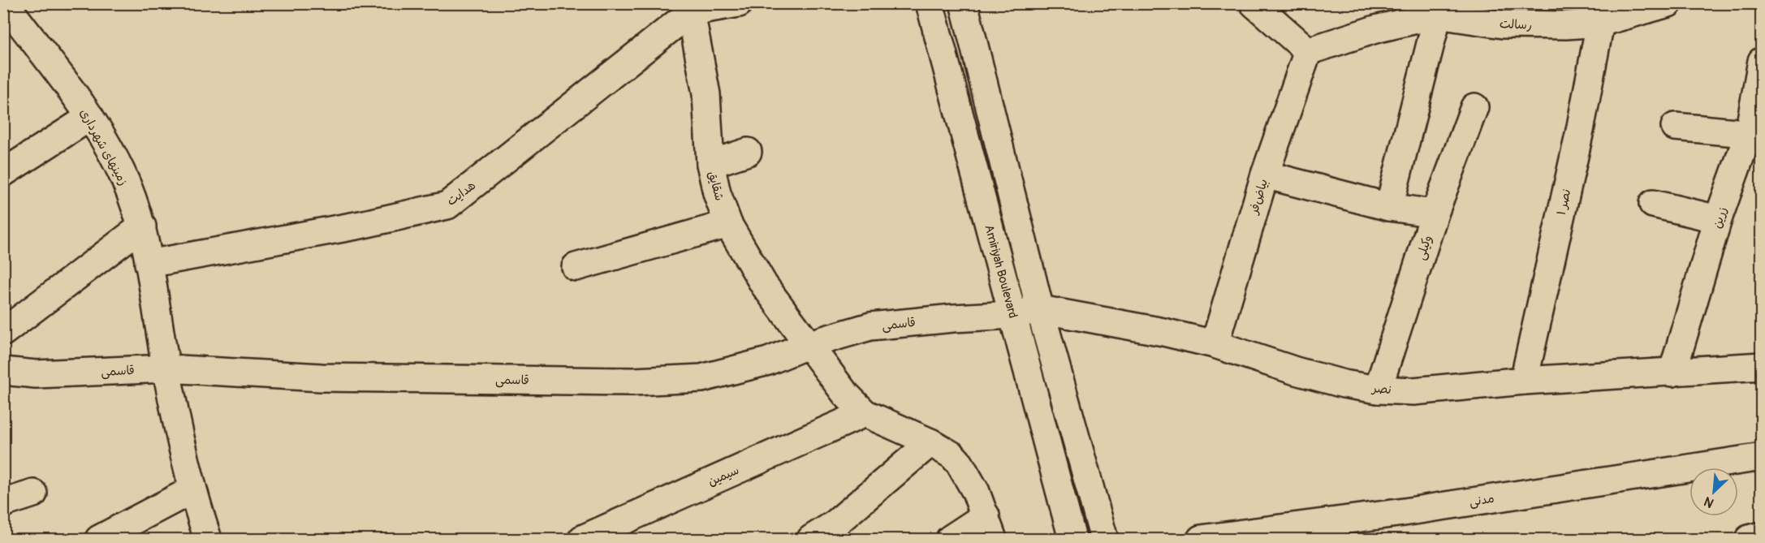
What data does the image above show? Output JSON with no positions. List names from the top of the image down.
{
  "streets": {
    "street": [
      "رسالت",
      "زمینهای شهرداری",
      "شقایق",
      "هدایت",
      "بیاض‌فر",
      "نصر ۱",
      "زرین",
      "وکیلی",
      "Amiriyah Boulevard",
      "قاسمی",
      "نصر",
      "سیمین",
      "مدنی"
    ]
  },
  "crossings": [
    ["رسالت", "بیاض‌فر"],
    ["رسالت", "نصر ۱"],
    ["زمینهای شهرداری", "هدایت"],
    ["زمینهای شهرداری", "قاسمی"],
    ["شقایق", "هدایت"],
    ["شقایق", "قاسمی"],
    ["شقایق", "سیمین"],
    ["بیاض‌فر", "نصر"],
    ["نصر ۱", "نصر"],
    ["زرین", "نصر"],
    ["وکیلی", "نصر"],
    ["Amiriyah Boulevard", "قاسمی"],
    ["Amiriyah Boulevard", "نصر"],
    ["قاسمی", "نصر"]
  ],
  "north": "bottom left"
}
